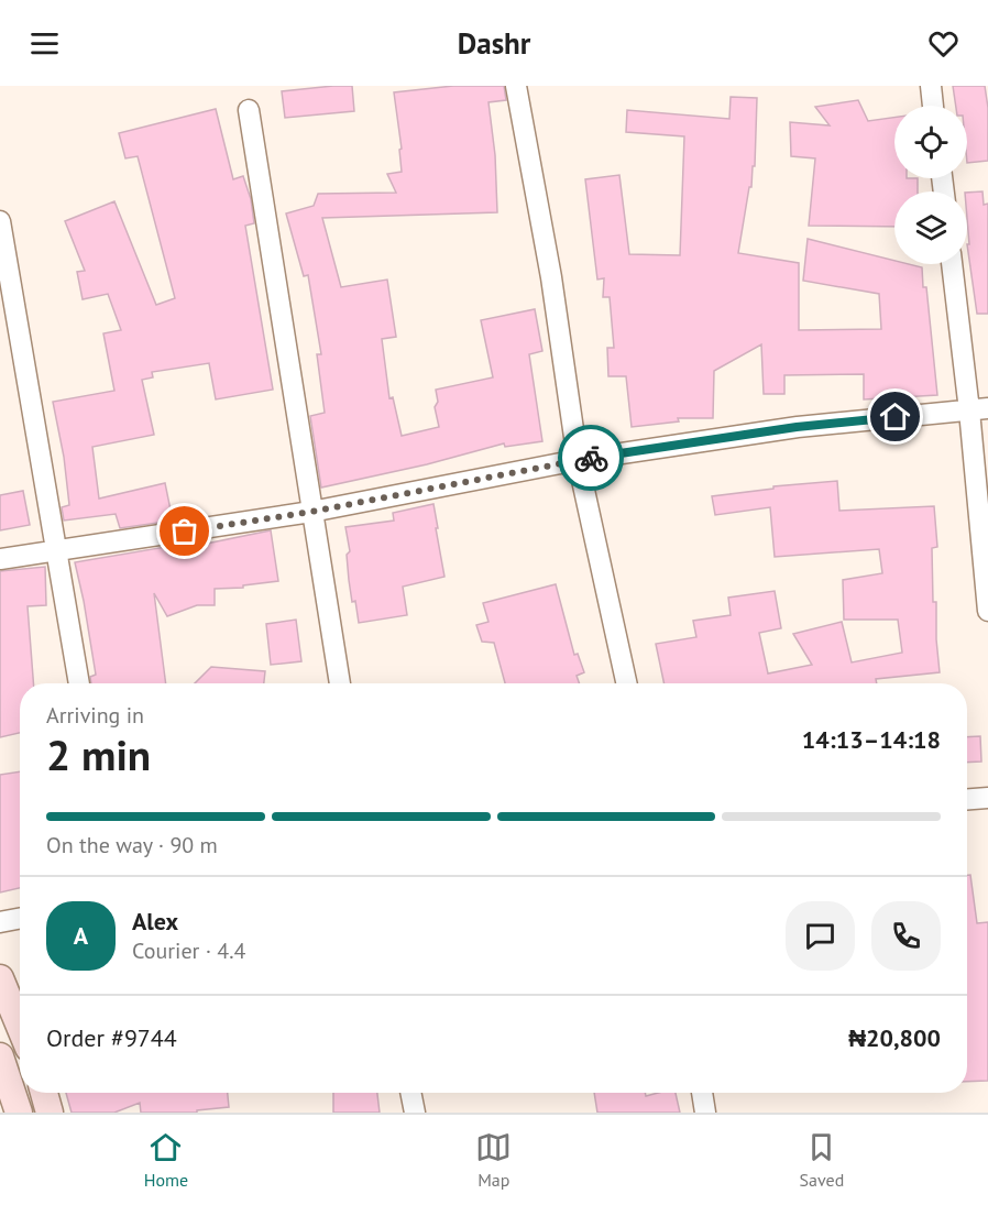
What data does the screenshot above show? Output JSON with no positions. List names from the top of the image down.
{
  "page": {
    "header": "Dashr",
    "heading": ["2 min", "Arriving in", "14:13–14:18"],
    "panel": [
      "Alex",
      "Courier · 4.4",
      "Order #9744",
      "₦20,800"
    ],
    "bar": "On the way · 90 m",
    "round": "A",
    "tabs": ["Home", "Map", "Saved"]
  }
}
